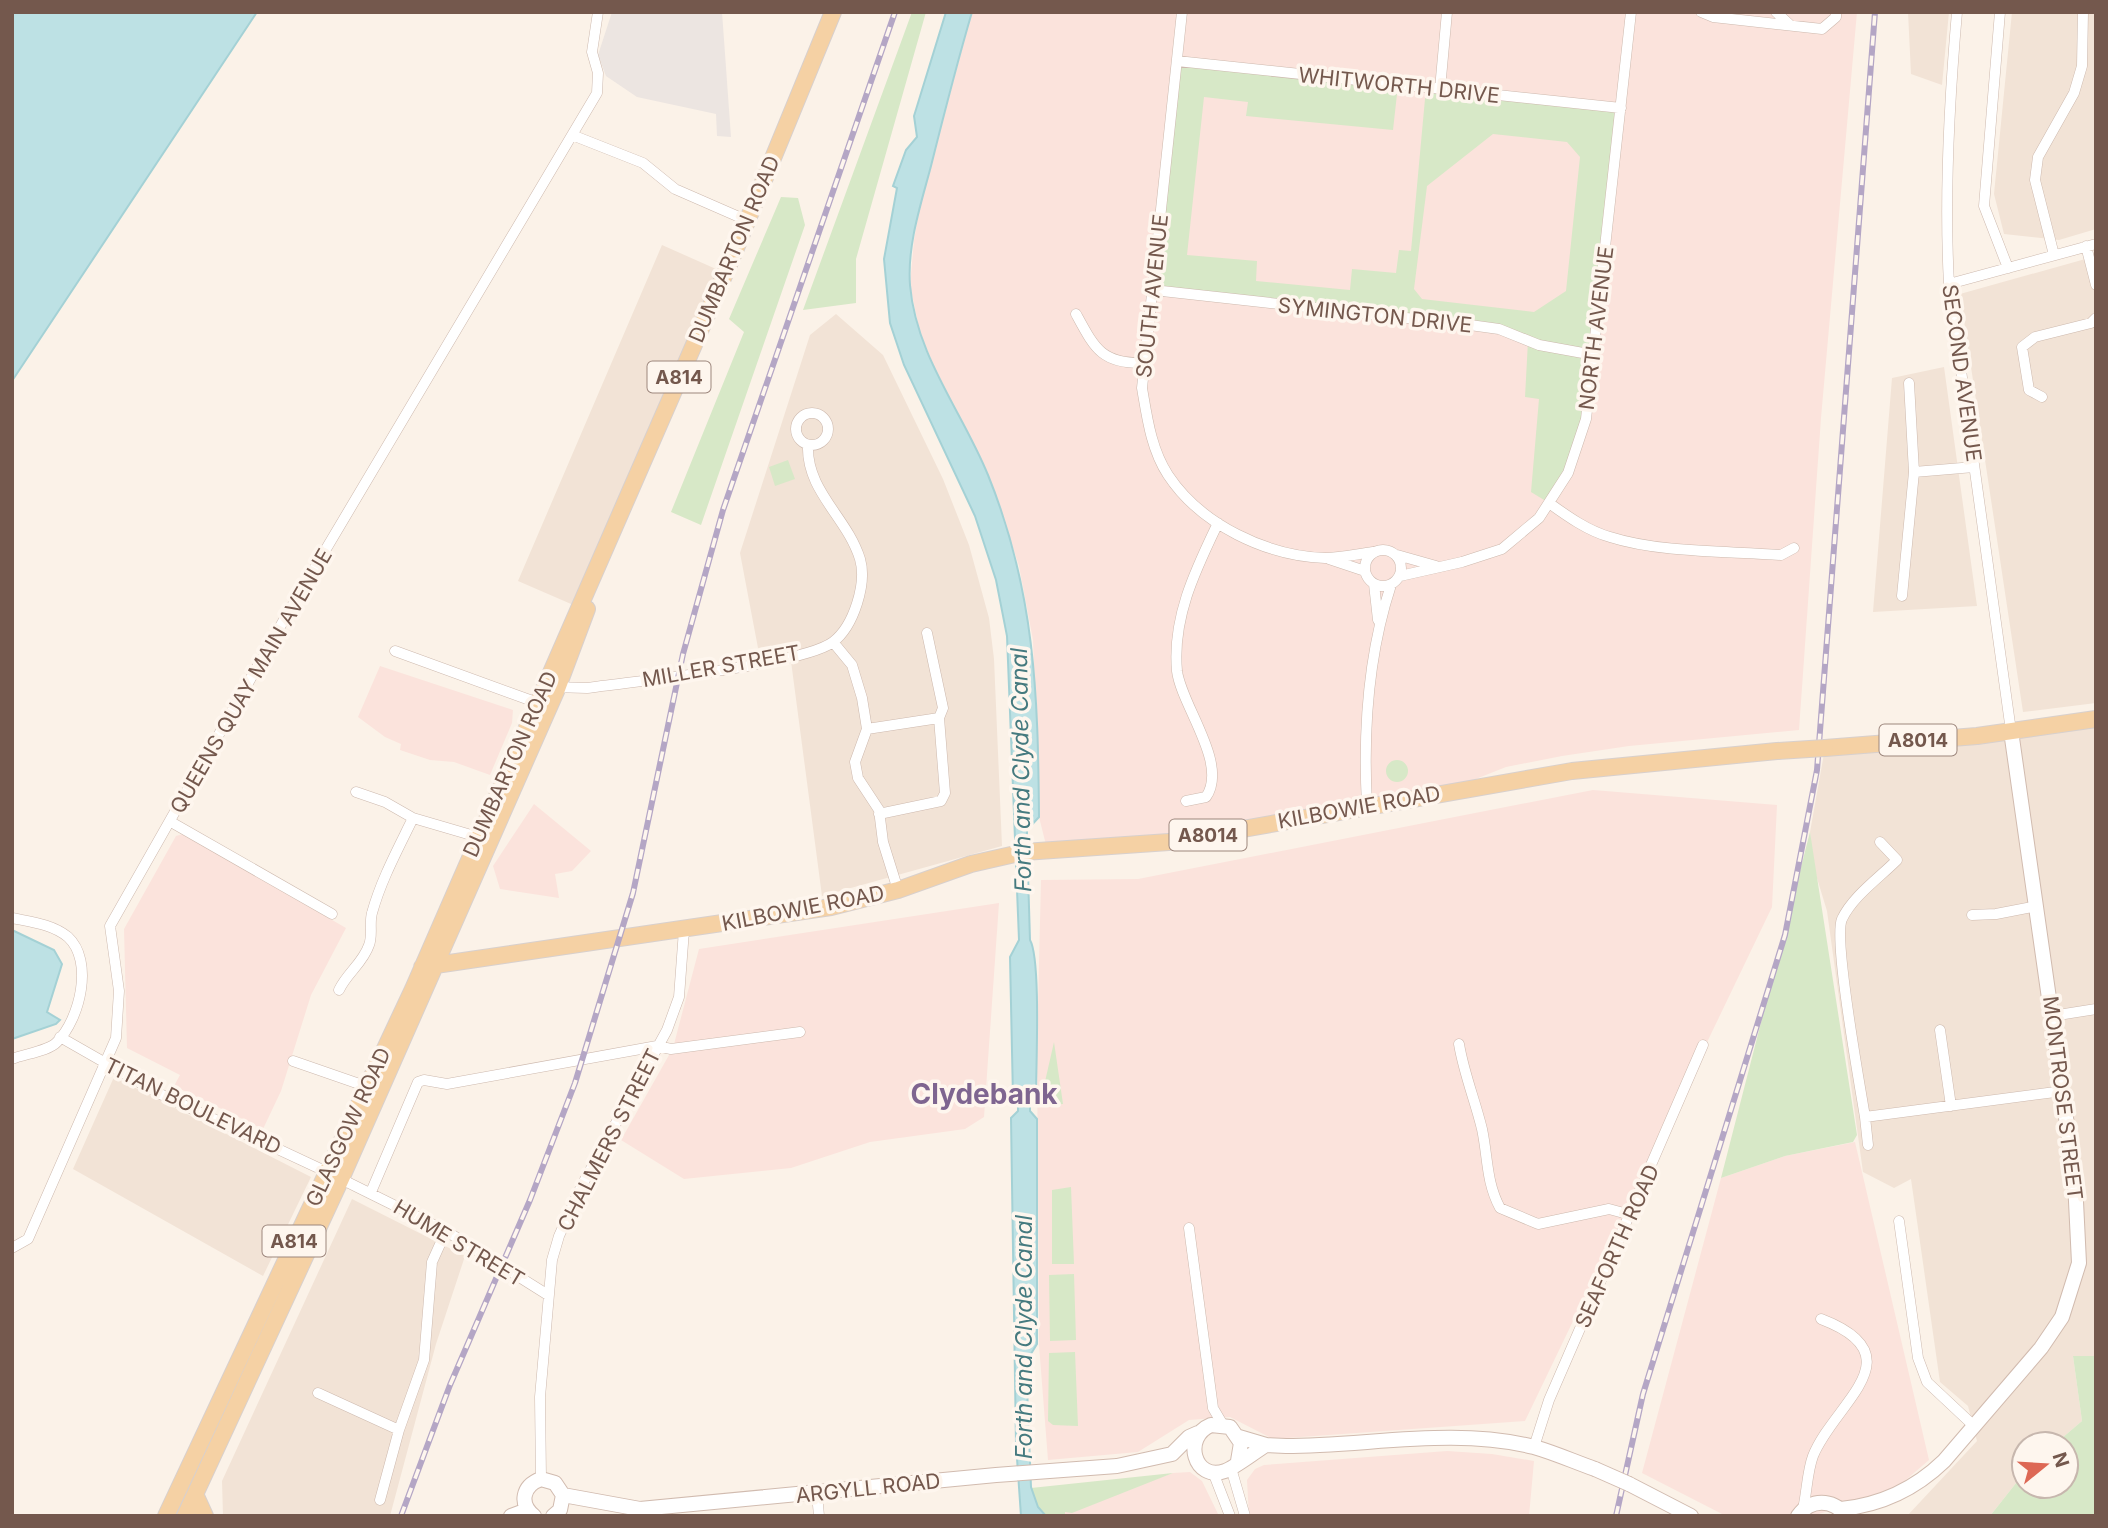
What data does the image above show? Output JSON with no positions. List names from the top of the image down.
{
  "streets": {
    "main road": [
      "DUMBARTON ROAD",
      "A814",
      "A8014",
      "KILBOWIE ROAD",
      "GLASGOW ROAD"
    ],
    "street": [
      "WHITWORTH DRIVE",
      "SOUTH AVENUE",
      "SYMINGTON DRIVE",
      "NORTH AVENUE",
      "SECOND AVENUE",
      "MILLER STREET",
      "QUEENS QUAY MAIN AVENUE",
      "MONTROSE STREET",
      "TITAN BOULEVARD",
      "CHALMERS STREET",
      "HUME STREET",
      "SEAFORTH ROAD",
      "ARGYLL ROAD"
    ]
  },
  "crossings": [
    ["WHITWORTH DRIVE", "SOUTH AVENUE"],
    ["WHITWORTH DRIVE", "NORTH AVENUE"],
    ["DUMBARTON ROAD", "MILLER STREET"],
    ["DUMBARTON ROAD", "KILBOWIE ROAD"],
    ["DUMBARTON ROAD", "GLASGOW ROAD"],
    ["SOUTH AVENUE", "SYMINGTON DRIVE"],
    ["SOUTH AVENUE", "NORTH AVENUE"],
    ["SYMINGTON DRIVE", "NORTH AVENUE"],
    ["SECOND AVENUE", "KILBOWIE ROAD"],
    ["SECOND AVENUE", "MONTROSE STREET"],
    ["QUEENS QUAY MAIN AVENUE", "TITAN BOULEVARD"],
    ["KILBOWIE ROAD", "MONTROSE STREET"],
    ["KILBOWIE ROAD", "GLASGOW ROAD"],
    ["KILBOWIE ROAD", "CHALMERS STREET"],
    ["TITAN BOULEVARD", "GLASGOW ROAD"],
    ["TITAN BOULEVARD", "HUME STREET"],
    ["CHALMERS STREET", "HUME STREET"]
  ],
  "districts": ["Clydebank"],
  "water": ["Forth and Clyde Canal"],
  "north": "right"
}
